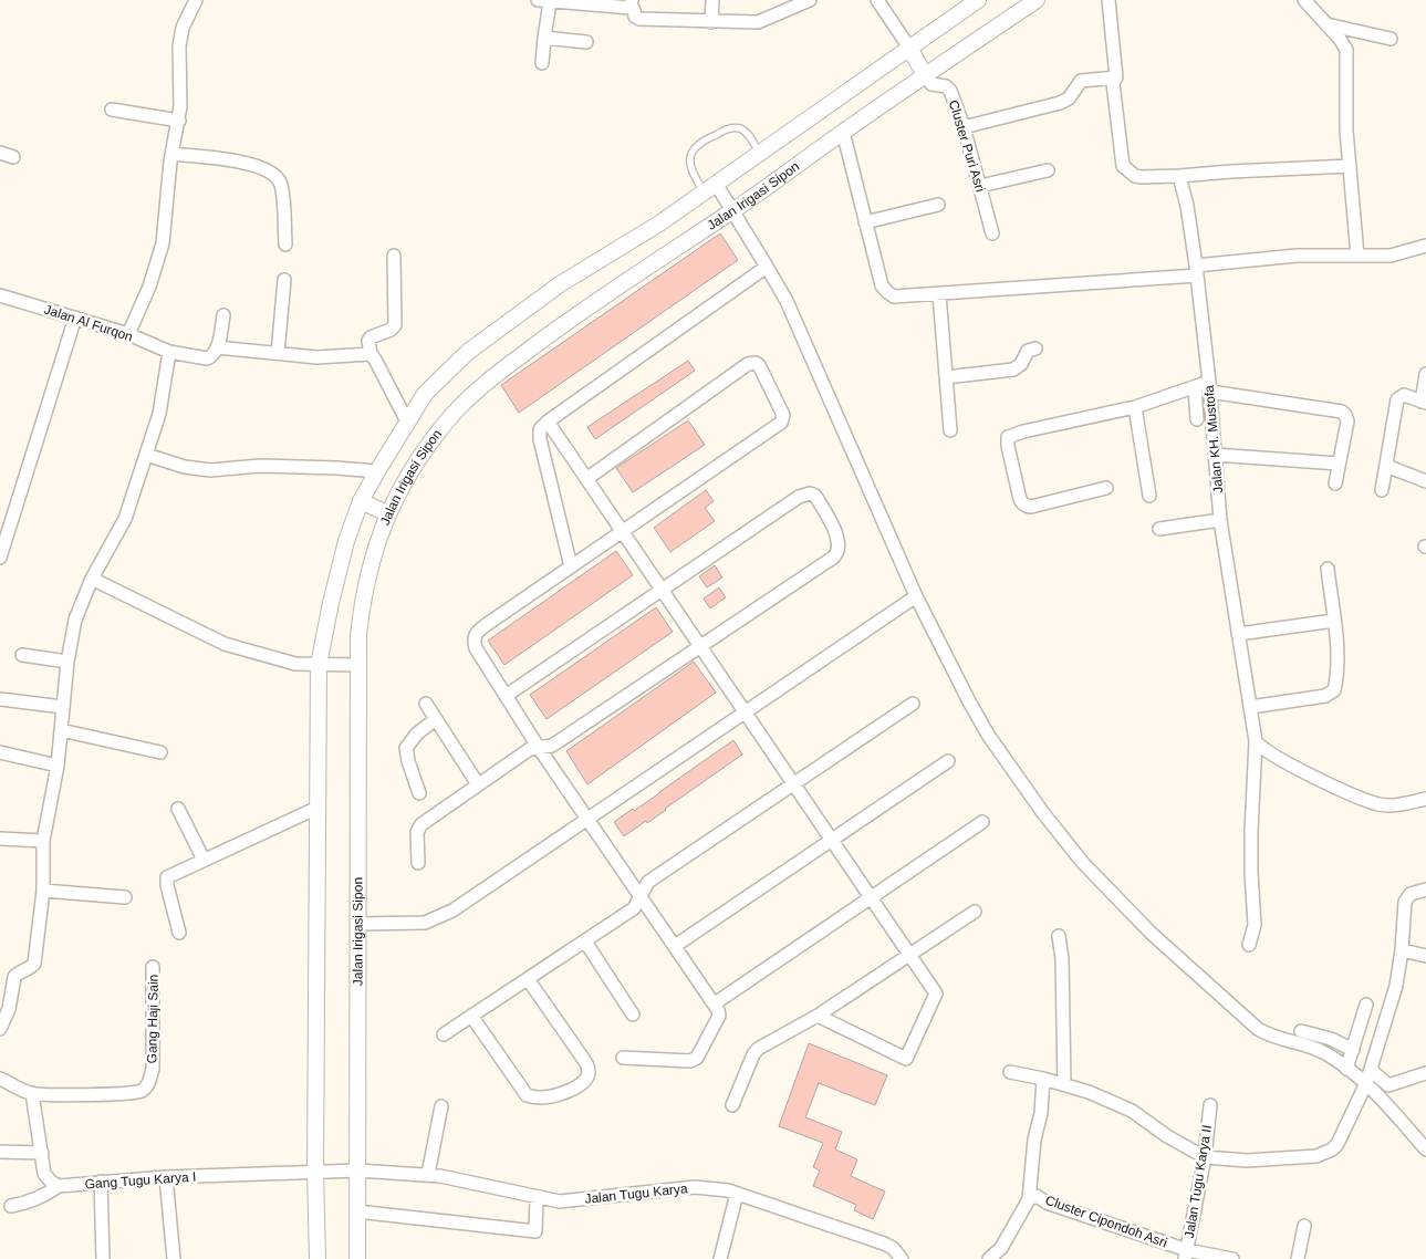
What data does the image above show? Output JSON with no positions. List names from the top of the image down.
{
  "streets": {
    "street": [
      "Cluster Puri Asri",
      "Jalan Irigasi Sipon",
      "Jalan Al Furqon",
      "Jalan KH. Mustofa",
      "Gang Haji Sain",
      "Gang Tugu Karya I",
      "Jalan Tugu Karya II",
      "Jalan Tugu Karya",
      "Cluster Cipondoh Asri"
    ]
  },
  "crossings": [
    ["Cluster Puri Asri", "Jalan Irigasi Sipon"],
    ["Jalan Irigasi Sipon", "Gang Tugu Karya I"],
    ["Jalan Irigasi Sipon", "Jalan Tugu Karya"],
    ["Gang Tugu Karya I", "Jalan Tugu Karya"],
    ["Jalan Tugu Karya II", "Cluster Cipondoh Asri"]
  ]
}
